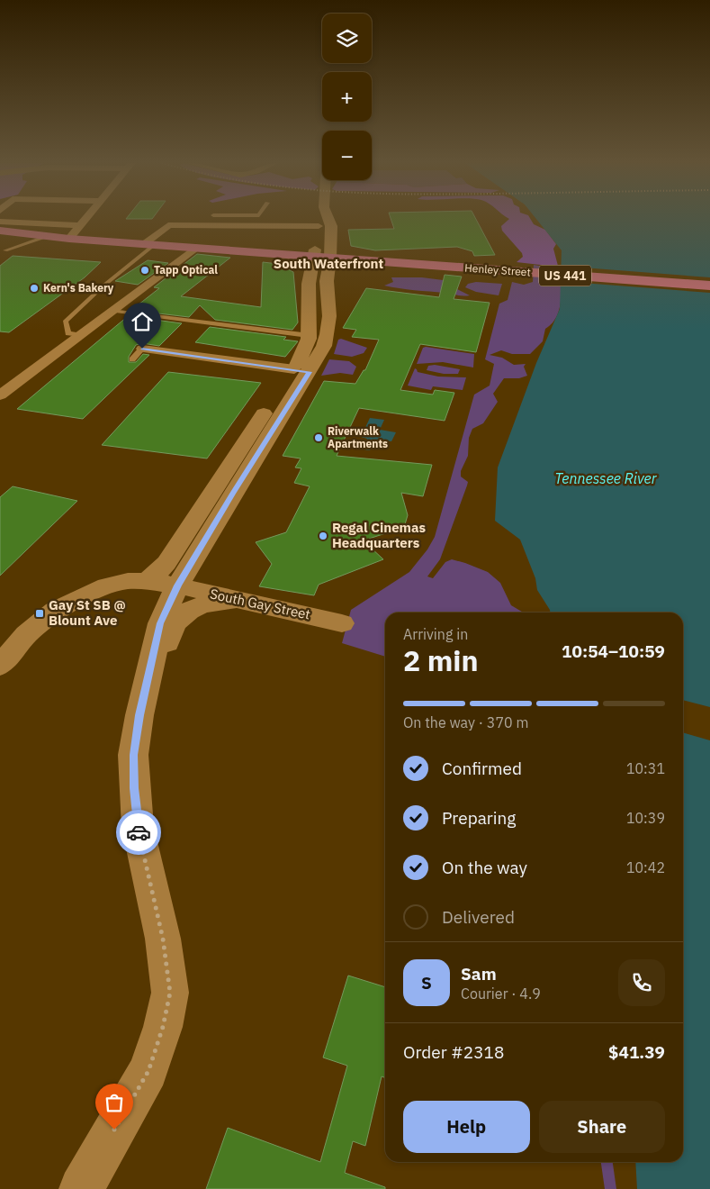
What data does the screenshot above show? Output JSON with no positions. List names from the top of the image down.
{
  "streets": {
    "highway": ["Henley Street", "US 441"],
    "main road": ["South Gay Street"]
  },
  "crossings": [
    ["Henley Street", "US 441"]
  ],
  "districts": ["South Waterfront"],
  "water": ["Tennessee River"],
  "places": {
    "other": [
      "Tapp Optical",
      "Kern's Bakery",
      "Riverwalk Apartments",
      "Regal Cinemas Headquarters"
    ],
    "transit": ["Gay St SB @ Blount Ave"]
  },
  "page": {
    "map_buttons": ["+", "−"],
    "heading": ["2 min", "Arriving in", "10:54–10:59"],
    "panel": [
      "Sam",
      "Courier · 4.9",
      "Order #2318",
      "$41.39"
    ],
    "bar": "On the way · 370 m",
    "list": [
      ["Confirmed", "10:31"],
      ["Preparing", "10:39"],
      ["On the way", "10:42"],
      "Delivered"
    ],
    "round": "S",
    "buttons": ["Help", "Share"]
  }
}
